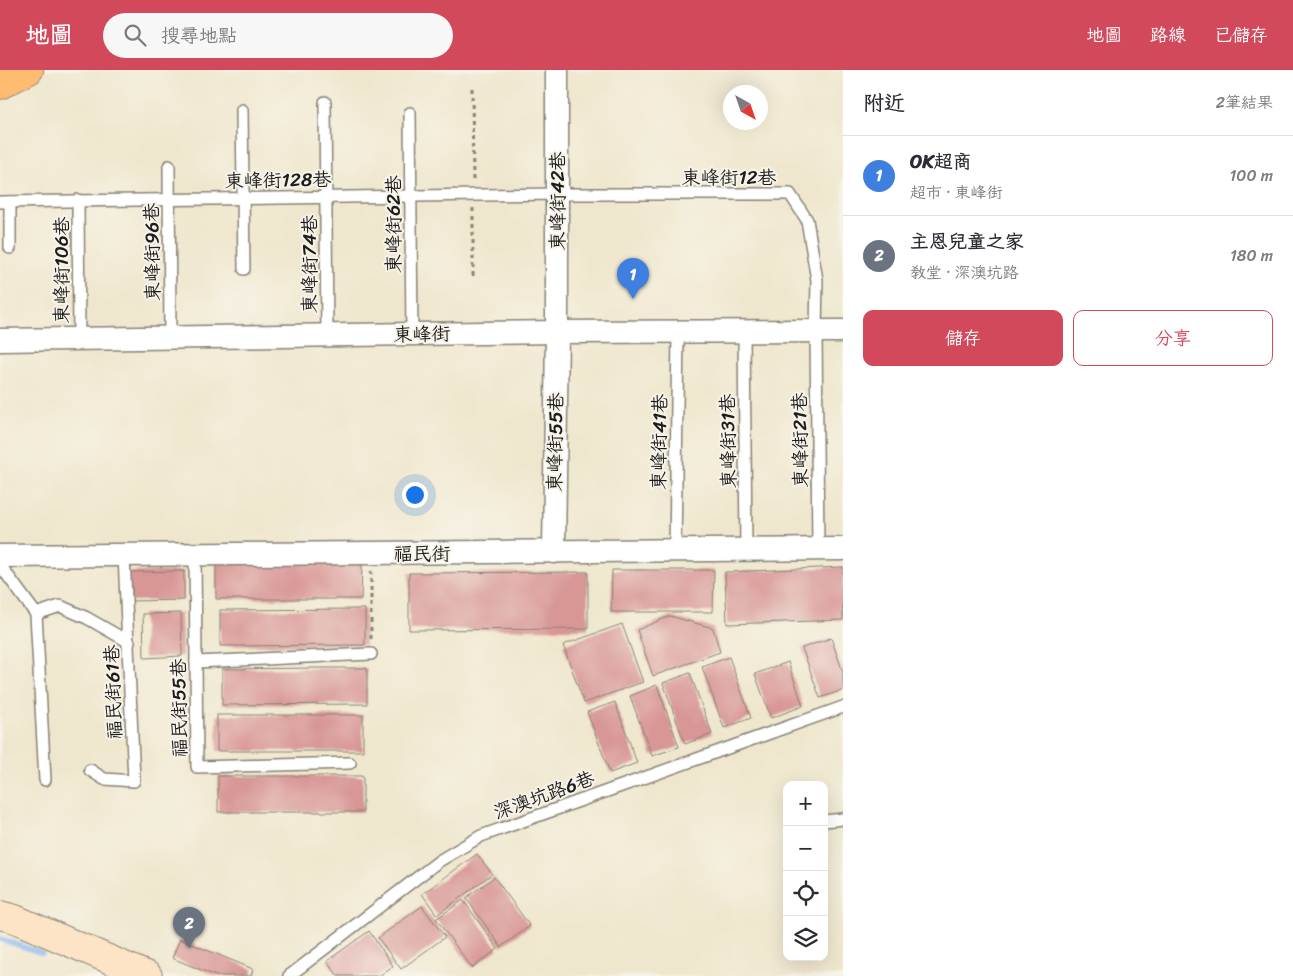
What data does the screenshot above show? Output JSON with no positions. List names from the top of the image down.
{
  "streets": {
    "street": [
      "東峰街42巷",
      "東峰街",
      "東峰街55巷",
      "福民街"
    ],
    "lane": [
      "東峰街12巷",
      "東峰街128巷",
      "東峰街62巷",
      "東峰街96巷",
      "東峰街74巷",
      "東峰街106巷",
      "東峰街21巷",
      "東峰街31巷",
      "東峰街41巷",
      "福民街61巷",
      "福民街55巷",
      "深澳坑路6巷"
    ]
  },
  "crossings": [
    ["東峰街12巷", "東峰街128巷"],
    ["東峰街12巷", "東峰街42巷"],
    ["東峰街12巷", "東峰街"],
    ["東峰街12巷", "東峰街21巷"],
    ["東峰街128巷", "東峰街42巷"],
    ["東峰街128巷", "東峰街62巷"],
    ["東峰街128巷", "東峰街96巷"],
    ["東峰街128巷", "東峰街74巷"],
    ["東峰街128巷", "東峰街106巷"],
    ["東峰街42巷", "東峰街"],
    ["東峰街42巷", "東峰街55巷"],
    ["東峰街62巷", "東峰街"],
    ["東峰街96巷", "東峰街"],
    ["東峰街74巷", "東峰街"],
    ["東峰街106巷", "東峰街"],
    ["東峰街", "東峰街21巷"],
    ["東峰街", "東峰街31巷"],
    ["東峰街", "東峰街55巷"],
    ["東峰街", "東峰街41巷"],
    ["東峰街21巷", "福民街"],
    ["東峰街31巷", "福民街"],
    ["東峰街55巷", "福民街"],
    ["東峰街41巷", "福民街"],
    ["福民街", "福民街61巷"],
    ["福民街", "福民街55巷"]
  ],
  "north": "bottom right",
  "page": {
    "header": "地圖",
    "search": "搜尋地點",
    "nav": ["地圖", "路線", "已儲存"],
    "heading": ["附近", "2筆結果"],
    "list": [
      {
        "mark": "1",
        "name": "OK超商",
        "note": "超市 · 東峰街",
        "value": "100 m"
      },
      {
        "mark": "2",
        "name": "主恩兒童之家",
        "note": "教堂 · 深澳坑路",
        "value": "180 m"
      }
    ],
    "pins": ["1", "2"],
    "buttons": ["儲存", "分享"],
    "map_buttons": ["+", "−"]
  }
}
